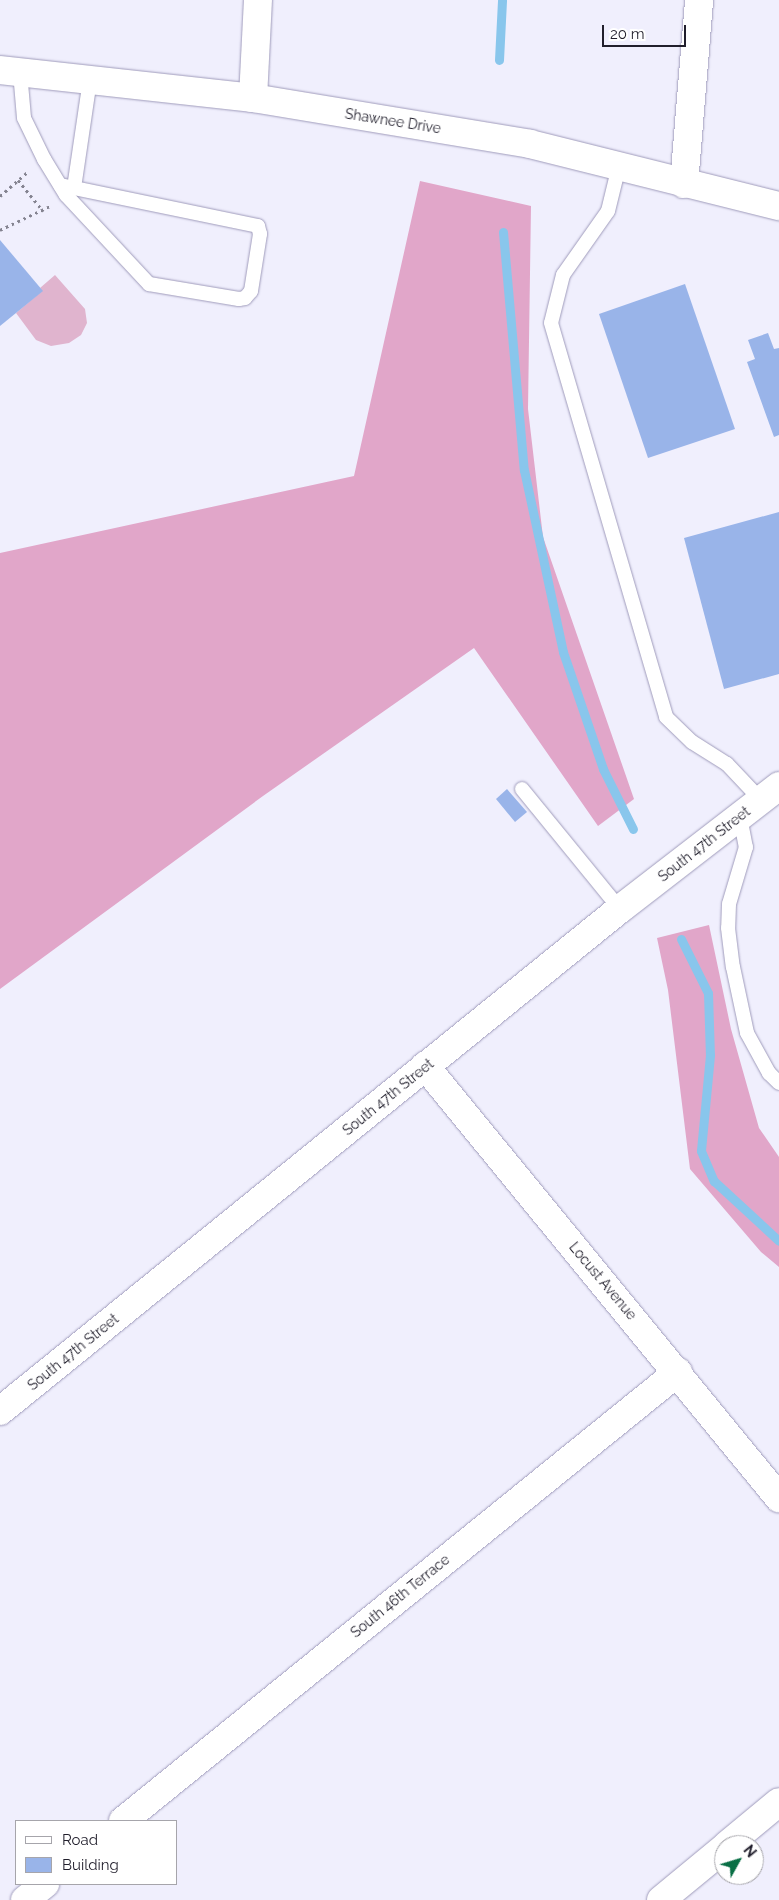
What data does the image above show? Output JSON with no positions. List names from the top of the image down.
{
  "streets": {
    "street": [
      "Shawnee Drive",
      "South 47th Street",
      "Locust Avenue",
      "South 46th Terrace"
    ]
  },
  "crossings": [
    ["South 47th Street", "Locust Avenue"],
    ["Locust Avenue", "South 46th Terrace"]
  ],
  "legend": ["Road", "Building"],
  "scale_bar": "20 m",
  "north": "top right"
}
